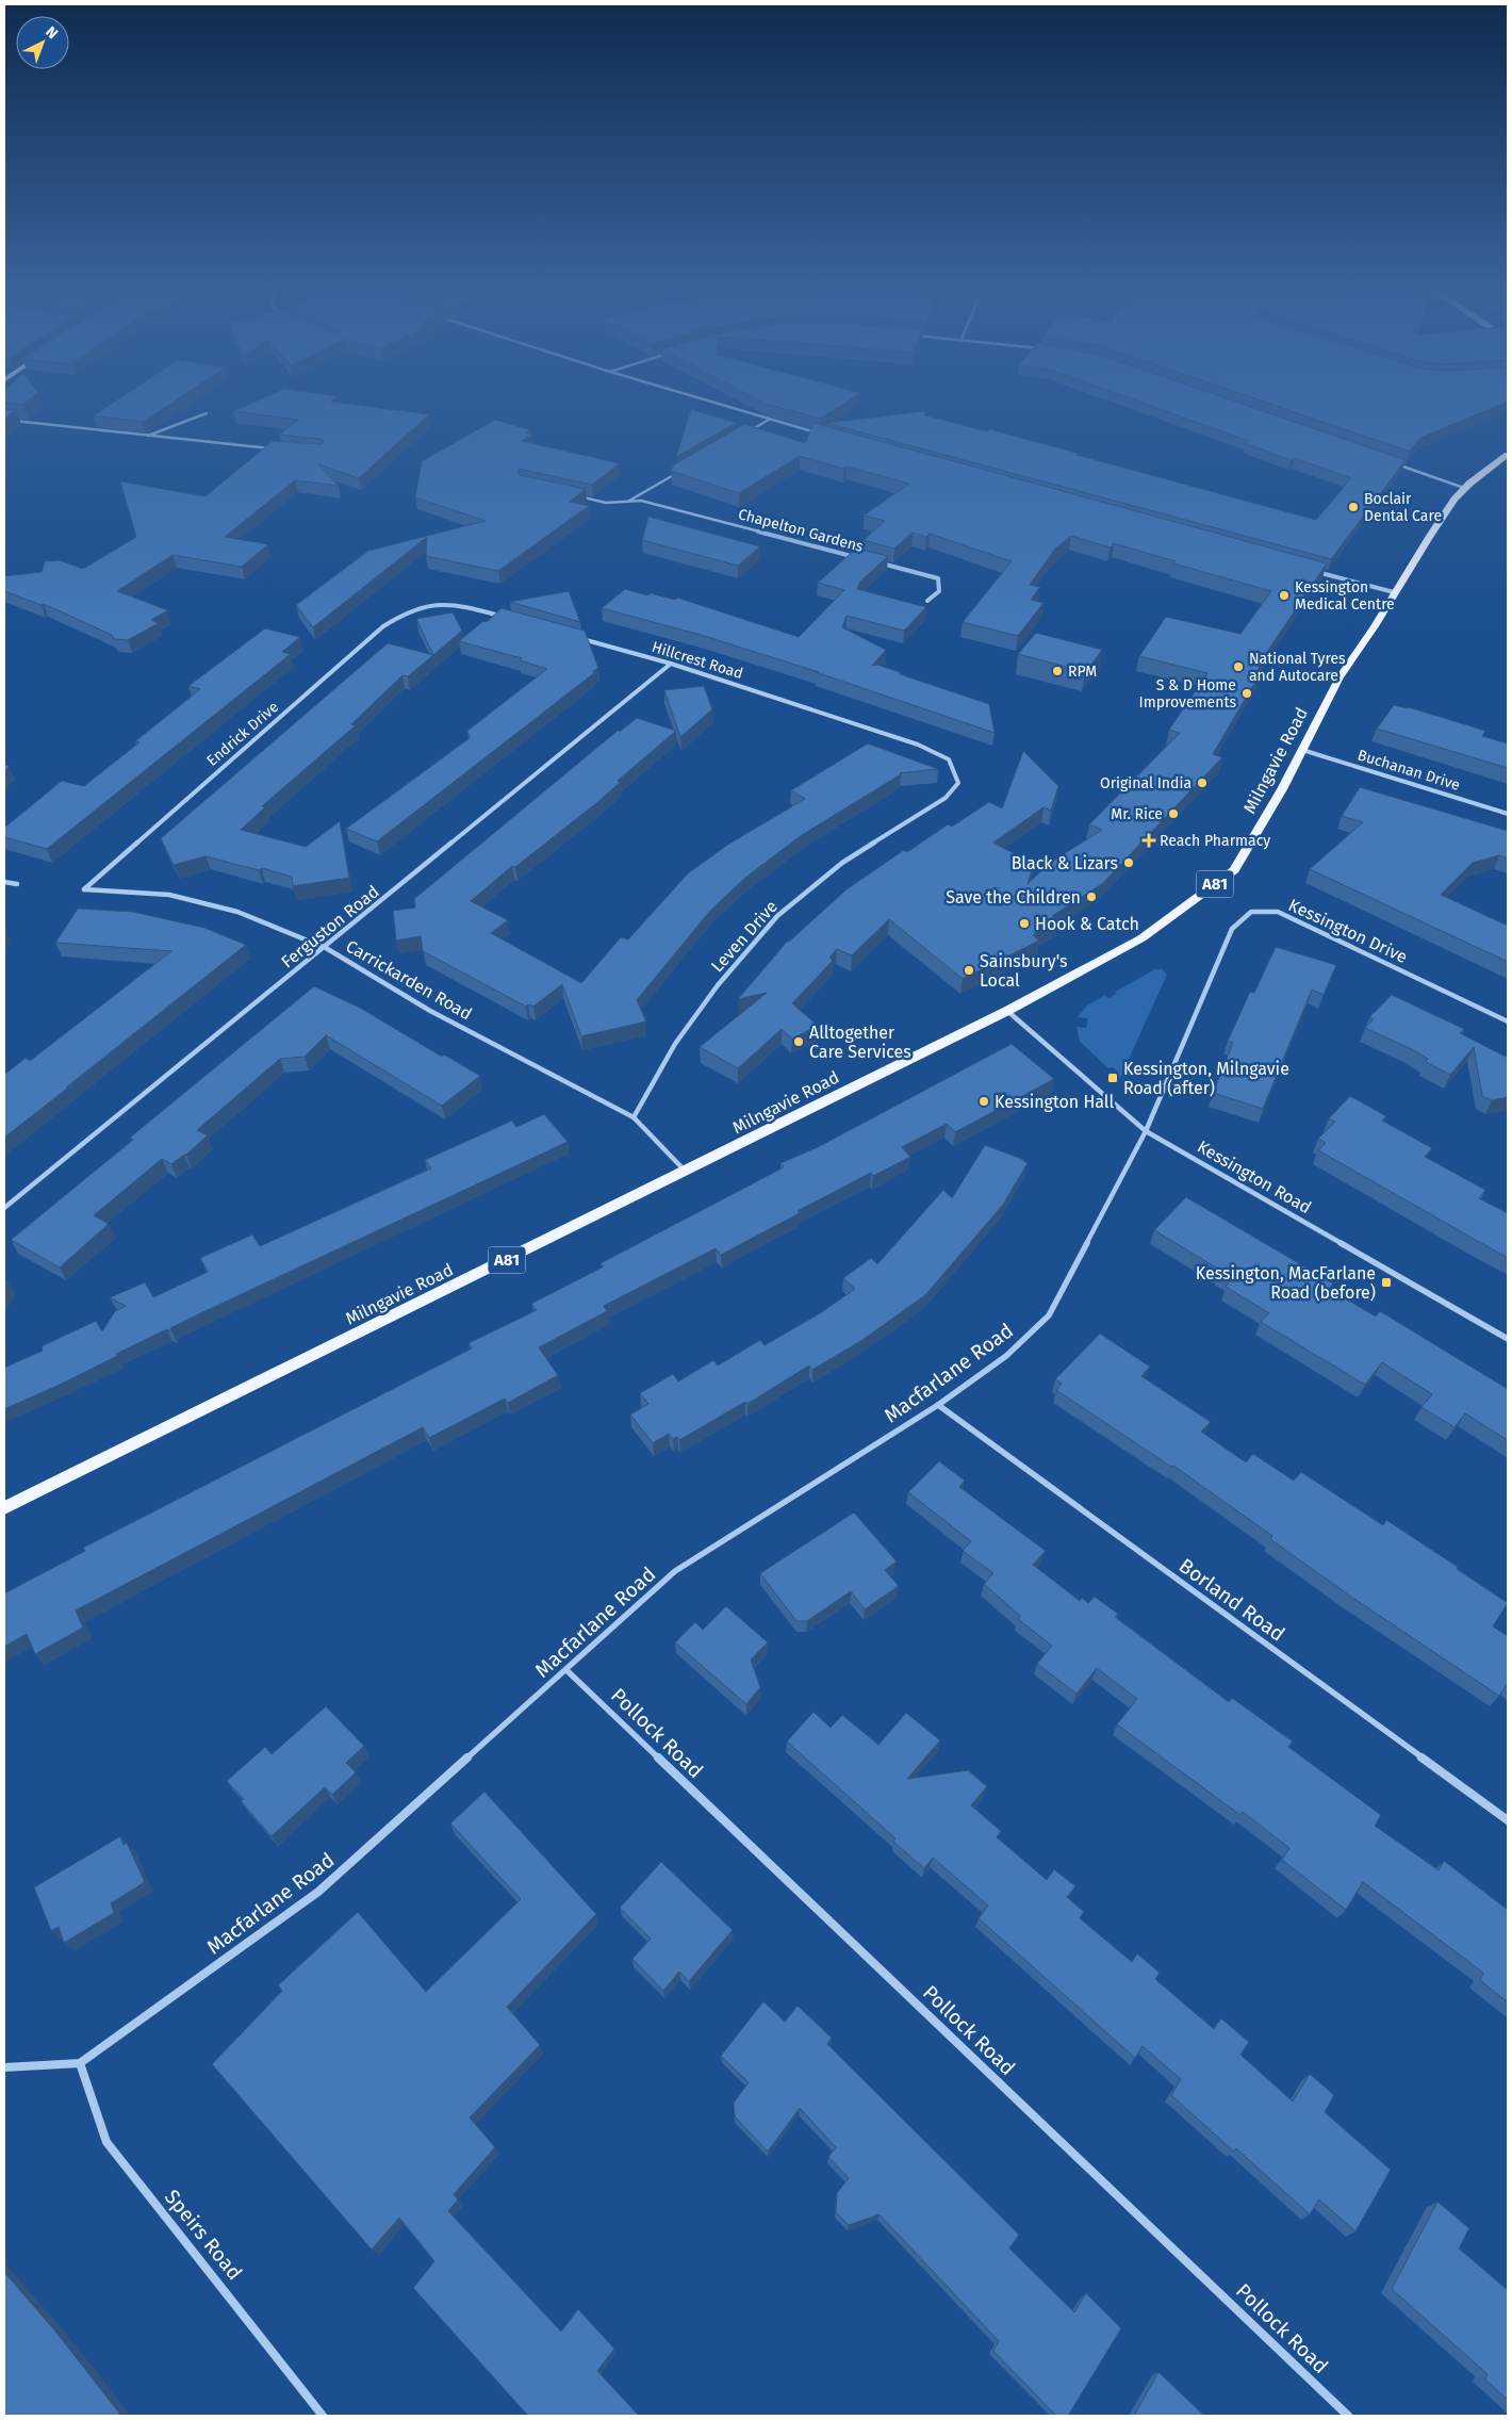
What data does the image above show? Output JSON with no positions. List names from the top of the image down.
{
  "streets": {
    "main road": ["Milngavie Road", "A81"],
    "street": [
      "Chapelton Gardens",
      "Hillcrest Road",
      "Endrick Drive",
      "Buchanan Drive",
      "Ferguston Road",
      "Kessington Drive",
      "Leven Drive",
      "Carrickarden Road",
      "Kessington Road",
      "Macfarlane Road",
      "Borland Road",
      "Pollock Road",
      "Speirs Road"
    ]
  },
  "crossings": [
    ["Hillcrest Road", "Ferguston Road"],
    ["Hillcrest Road", "Leven Drive"],
    ["Endrick Drive", "Carrickarden Road"],
    ["Milngavie Road", "Buchanan Drive"],
    ["Milngavie Road", "Carrickarden Road"],
    ["Milngavie Road", "Kessington Road"],
    ["Ferguston Road", "Carrickarden Road"],
    ["Kessington Drive", "Kessington Road"],
    ["Kessington Drive", "Macfarlane Road"],
    ["Leven Drive", "Carrickarden Road"],
    ["Kessington Road", "Macfarlane Road"],
    ["Macfarlane Road", "Borland Road"],
    ["Macfarlane Road", "Pollock Road"],
    ["Macfarlane Road", "Speirs Road"]
  ],
  "places": {
    "other": [
      "Boclair Dental Care",
      "Kessington Medical Centre",
      "National Tyres and Autocare",
      "RPM",
      "S & D Home Improvements",
      "Original India",
      "Mr. Rice",
      "Black & Lizars",
      "Save the Children",
      "Hook & Catch",
      "Sainsbury's Local",
      "Alltogether Care Services",
      "Kessington Hall"
    ],
    "health": ["Reach Pharmacy"],
    "transit": ["Kessington, Milngavie Road (after)", "Kessington, MacFarlane Road (before)"]
  },
  "north": "top right"
}
